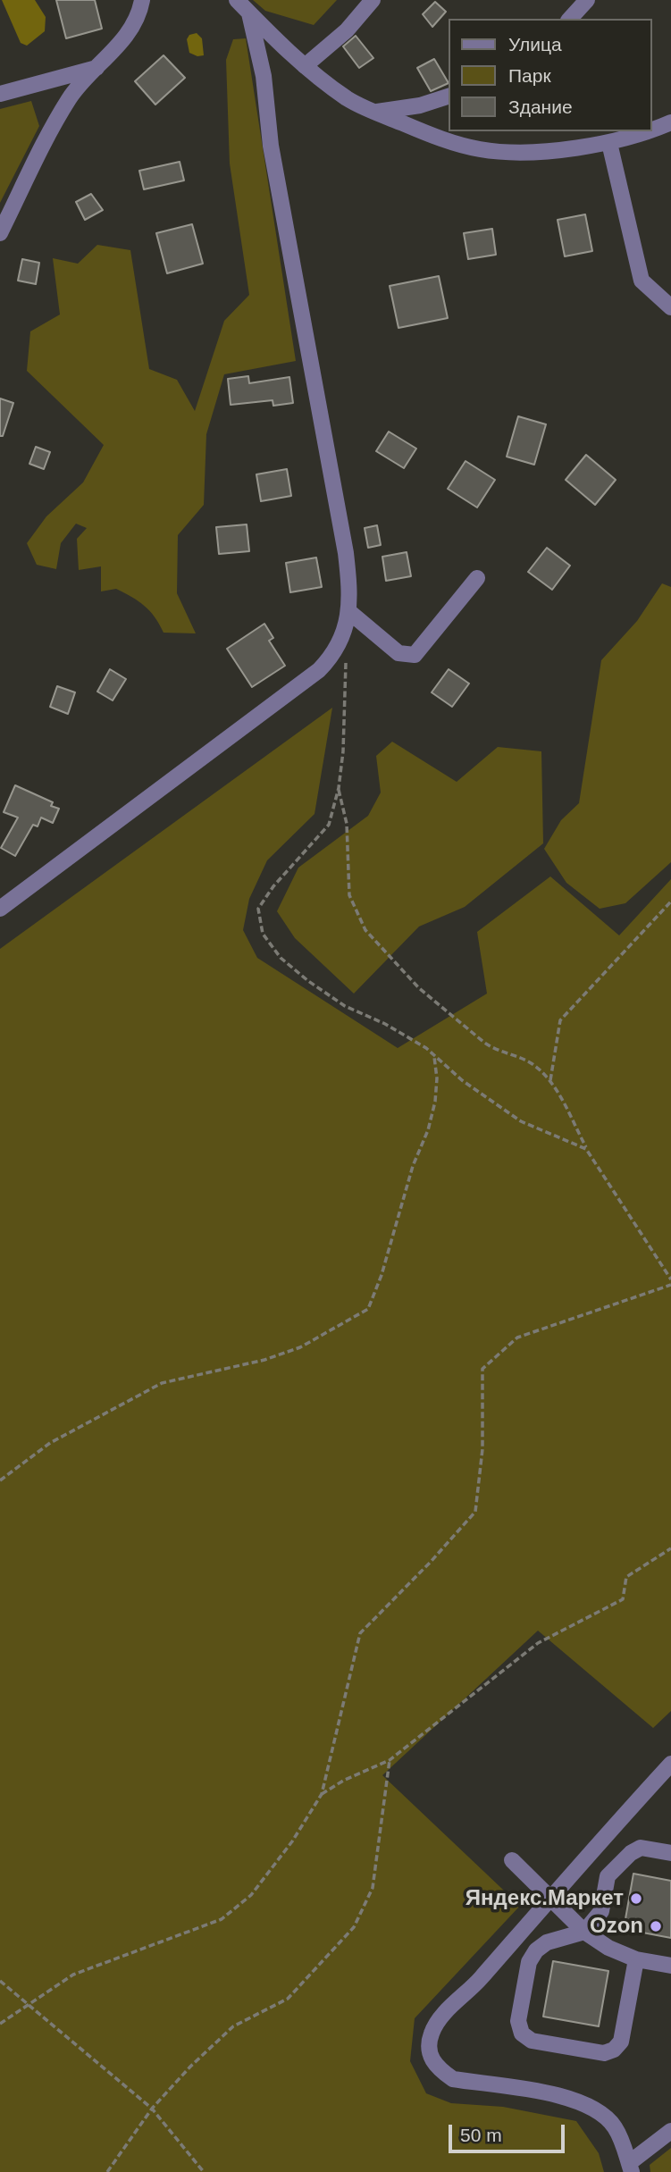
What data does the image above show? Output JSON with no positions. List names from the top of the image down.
{
  "places": ["Яндекс.Маркет", "Ozon"],
  "legend": ["Улица", "Парк", "Здание"],
  "scale_bar": "50 m"
}
